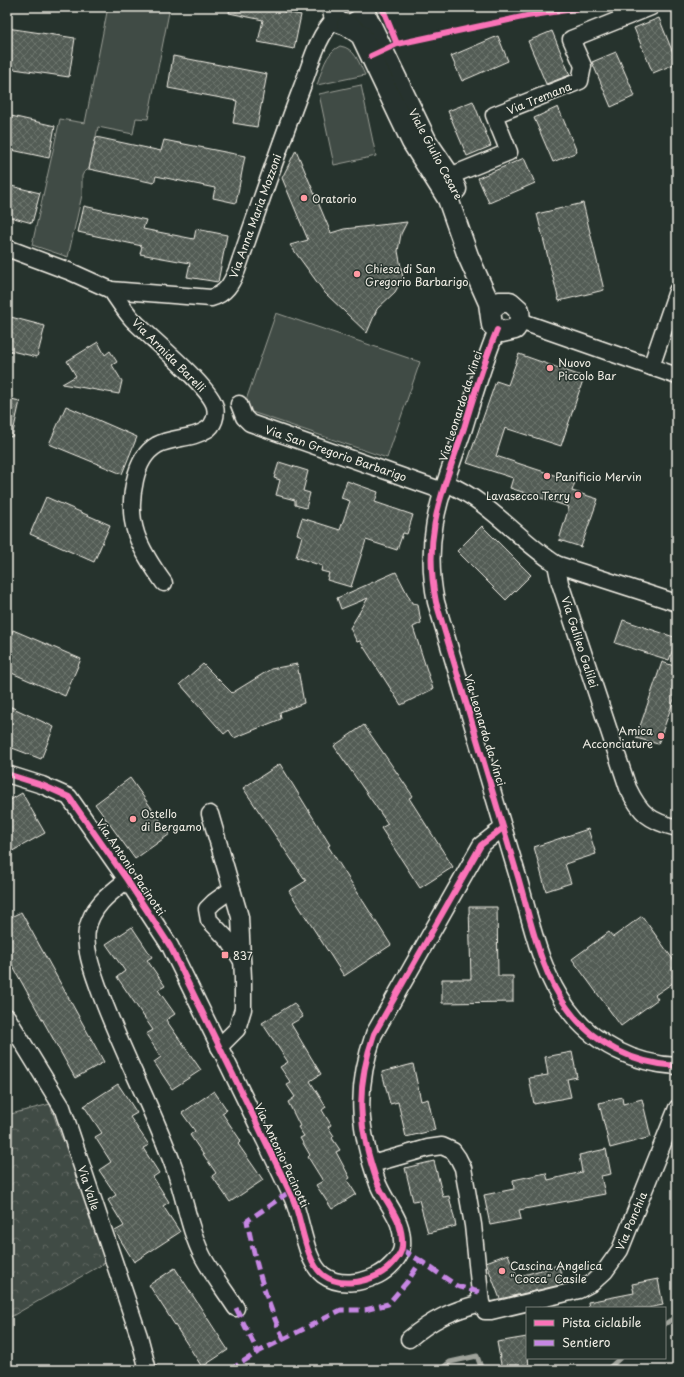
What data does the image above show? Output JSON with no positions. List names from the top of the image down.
{
  "streets": {
    "street": [
      "Via Tremana",
      "Viale Giulio Cesare",
      "Via Anna Maria Mozzoni",
      "Via Armida Barelli",
      "Via Leonardo da Vinci",
      "Via San Gregorio Barbarigo",
      "Via Galileo Galilei",
      "Via Antonio Pacinotti",
      "Via Valle",
      "Via Ponchia"
    ]
  },
  "crossings": [
    ["Via Tremana", "Viale Giulio Cesare"],
    ["Viale Giulio Cesare", "Via Anna Maria Mozzoni"],
    ["Viale Giulio Cesare", "Via Leonardo da Vinci"],
    ["Via Anna Maria Mozzoni", "Via Armida Barelli"],
    ["Via Leonardo da Vinci", "Via San Gregorio Barbarigo"],
    ["Via Leonardo da Vinci", "Via Antonio Pacinotti"]
  ],
  "places": {
    "other": [
      "Oratorio",
      "Chiesa di San Gregorio Barbarigo",
      "Nuovo Piccolo Bar",
      "Panificio Mervin",
      "Lavasecco Terry",
      "Amica Acconciature",
      "Ostello di Bergamo",
      "Cascina Angelica \"Cocca\" Casile"
    ],
    "transit": ["837"]
  },
  "legend": ["Pista ciclabile", "Sentiero"]
}
